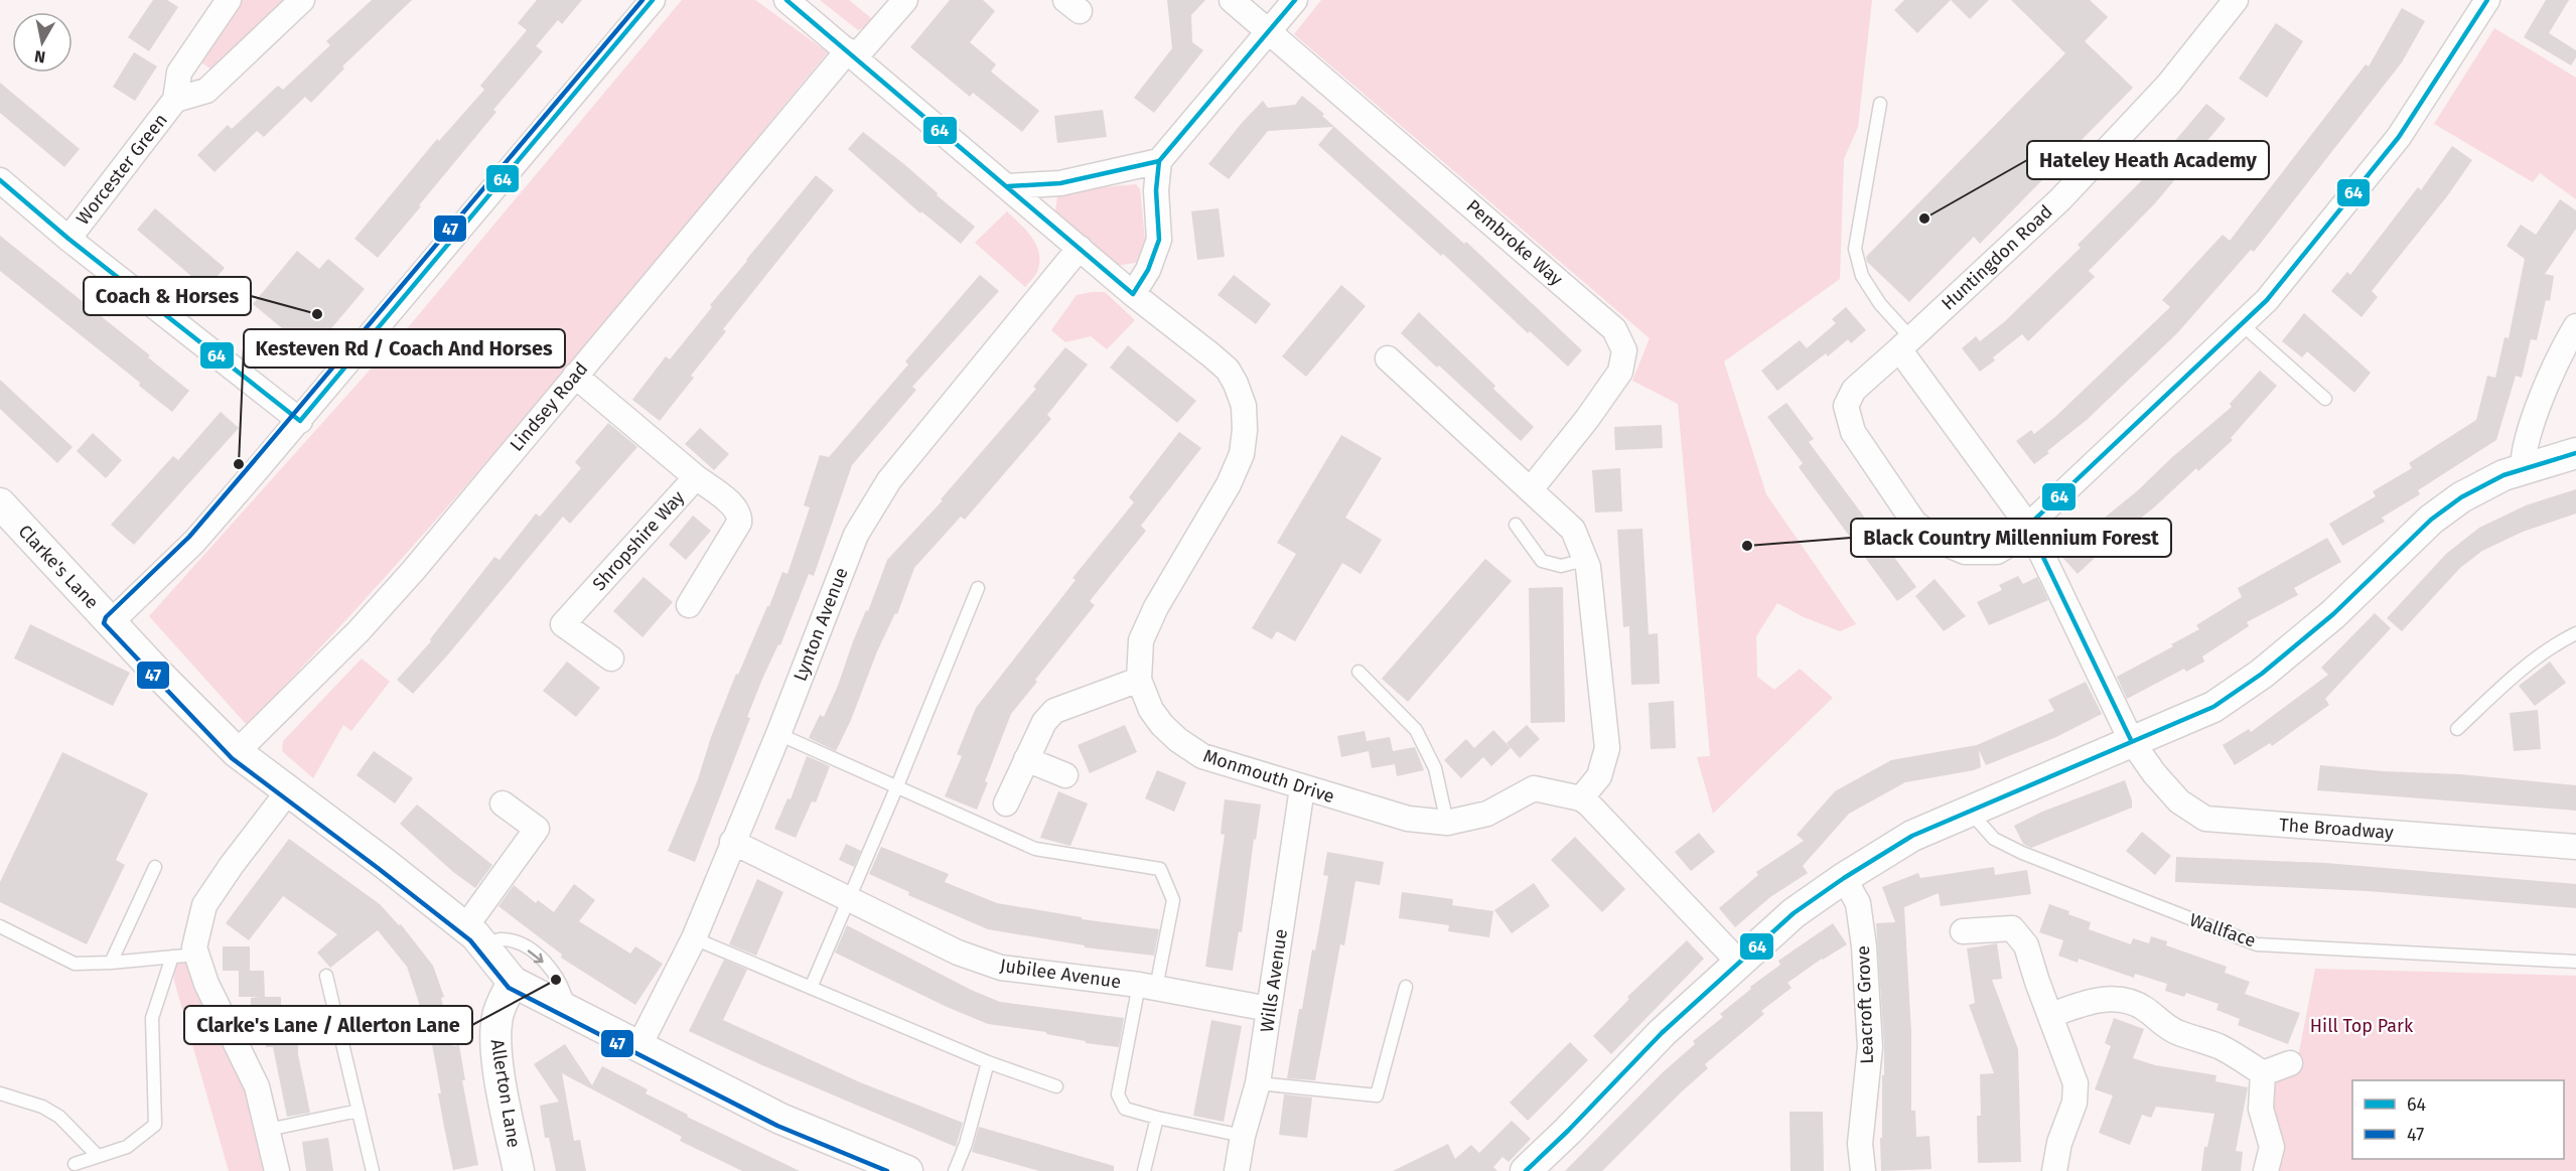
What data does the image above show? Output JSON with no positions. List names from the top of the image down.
{
  "streets": {
    "street": [
      "Worcester Green",
      "Pembroke Way",
      "Huntingdon Road",
      "Lindsey Road",
      "Shropshire Way",
      "Clarke's Lane",
      "Lynton Avenue",
      "Monmouth Drive",
      "The Broadway",
      "Jubilee Avenue",
      "Wills Avenue",
      "Leacroft Grove",
      "Allerton Lane"
    ],
    "lane": ["Wallface"]
  },
  "crossings": [
    ["Huntingdon Road", "The Broadway"],
    ["Lindsey Road", "Shropshire Way"],
    ["Lindsey Road", "Clarke's Lane"],
    ["Clarke's Lane", "Allerton Lane"],
    ["Lynton Avenue", "Jubilee Avenue"],
    ["Monmouth Drive", "Wills Avenue"],
    ["Jubilee Avenue", "Wills Avenue"]
  ],
  "parks": ["Hill Top Park"],
  "places": [
    "Hateley Heath Academy",
    "Coach & Horses",
    "Kesteven Rd / Coach And Horses",
    "Black Country Millennium Forest",
    "Clarke's Lane / Allerton Lane"
  ],
  "lines": ["transit line 64", "transit line 47"],
  "legend": ["64", "47"],
  "north": "bottom"
}
